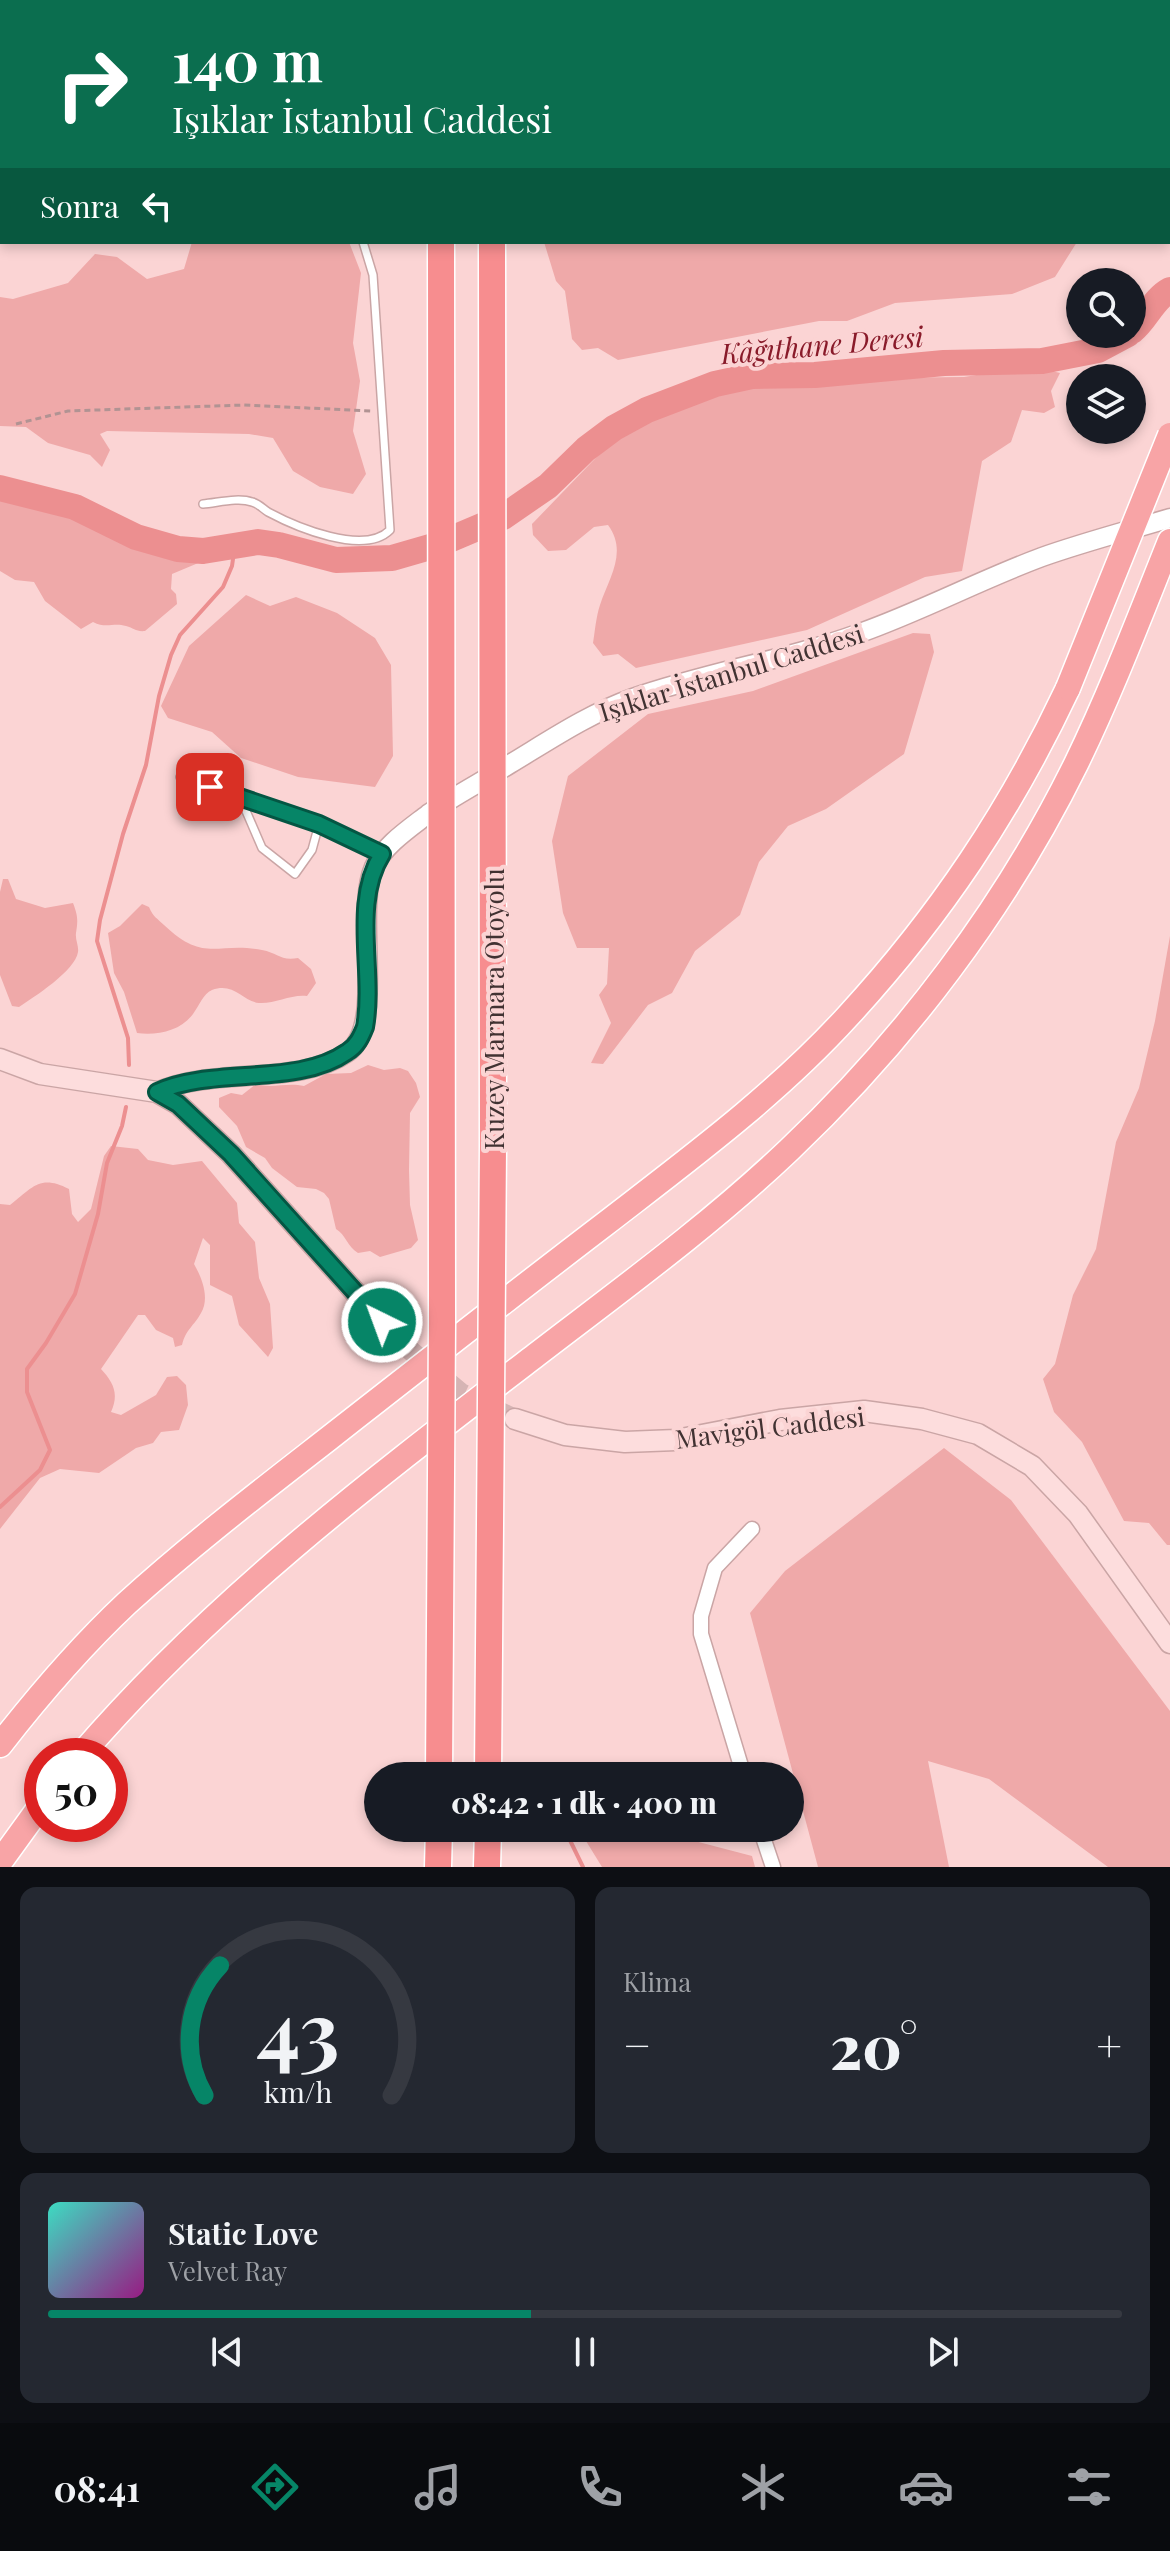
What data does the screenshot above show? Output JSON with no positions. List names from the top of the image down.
{
  "streets": {
    "highway": ["Kuzey Marmara Otoyolu"],
    "main road": ["Mavigöl Caddesi"],
    "street": ["Işıklar İstanbul Caddesi"]
  },
  "water": ["Kâğıthane Deresi"],
  "page": {
    "turn": ["140 m", "Işıklar İstanbul Caddesi"],
    "then": "Sonra",
    "limit": "50",
    "trip": "08:42 · 1 dk · 400 m",
    "tile": "Klima",
    "heat": ["−", "20°", "+"],
    "song": ["Static Love", "Velvet Ray"],
    "tabs": "08:41",
    "gauge": ["43", "km/h"]
  }
}
